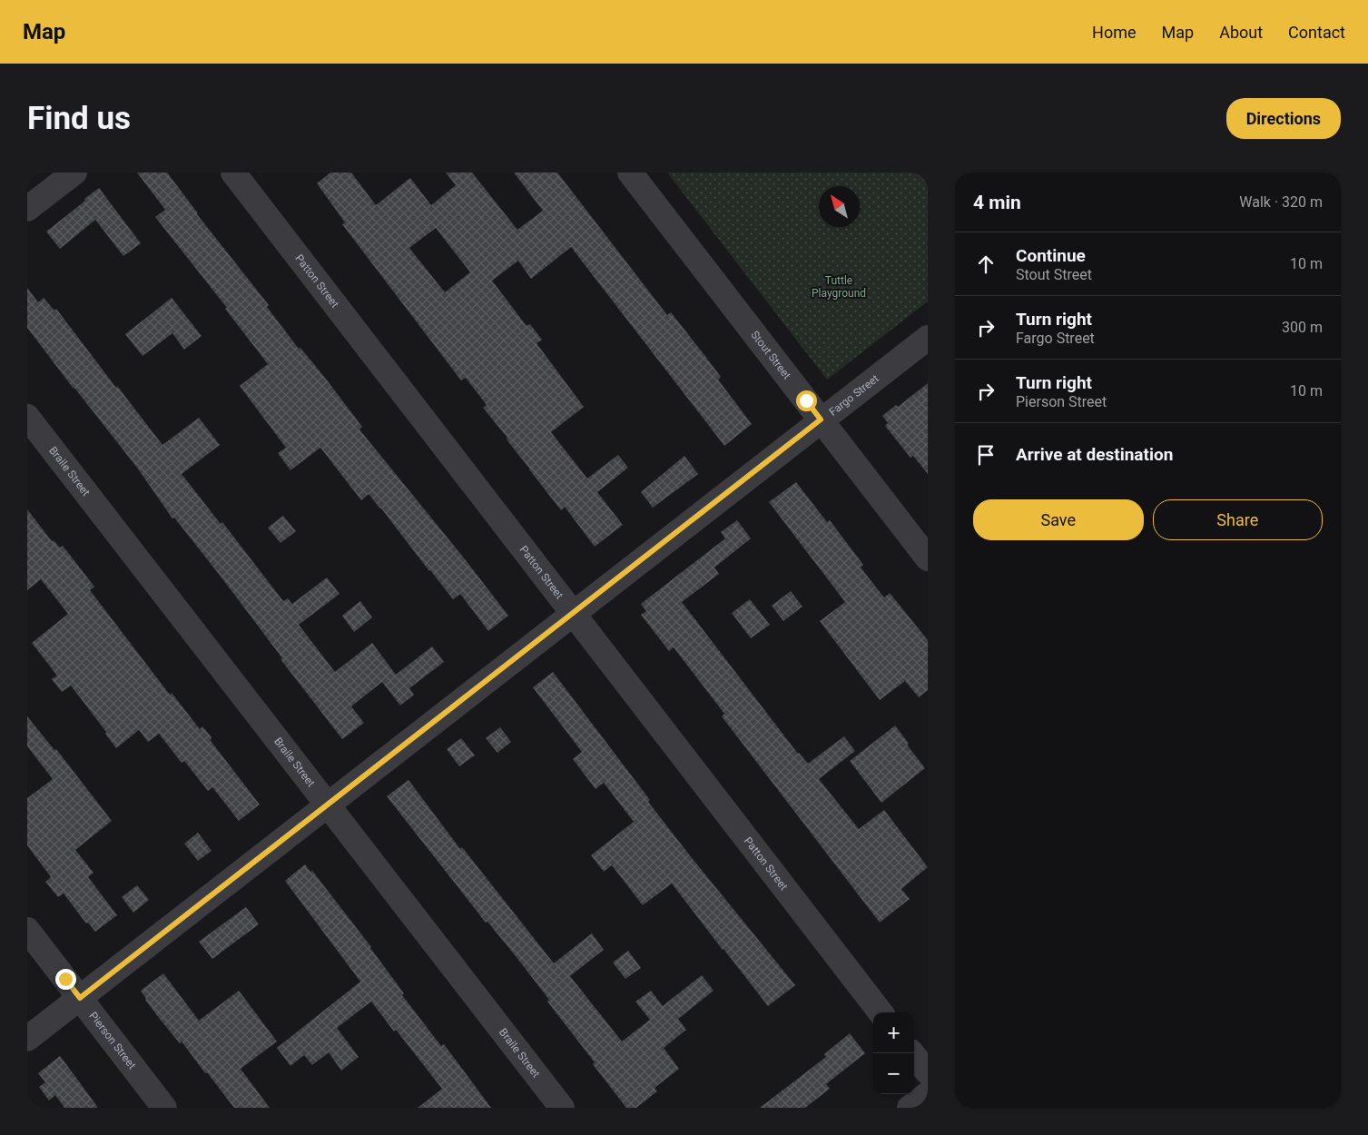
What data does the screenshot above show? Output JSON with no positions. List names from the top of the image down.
{
  "streets": {
    "street": [
      "Patton Street",
      "Stout Street",
      "Fargo Street",
      "Braile Street",
      "Pierson Street"
    ]
  },
  "crossings": [
    ["Patton Street", "Fargo Street"],
    ["Stout Street", "Fargo Street"],
    ["Fargo Street", "Braile Street"],
    ["Fargo Street", "Pierson Street"]
  ],
  "parks": ["Tuttle Playground"],
  "north": "top left",
  "page": {
    "header": "Map",
    "nav": [
      "Home",
      "Map",
      "About",
      "Contact"
    ],
    "buttons": [
      "Directions",
      ["Save", "Share"]
    ],
    "title": "Find us",
    "heading": ["4 min", "Walk · 320 m"],
    "list": [
      ["Continue", "Stout Street", "10 m"],
      ["Turn right", "Fargo Street", "300 m"],
      ["Turn right", "Pierson Street", "10 m"],
      "Arrive at destination"
    ],
    "map_buttons": ["+", "−"]
  }
}
